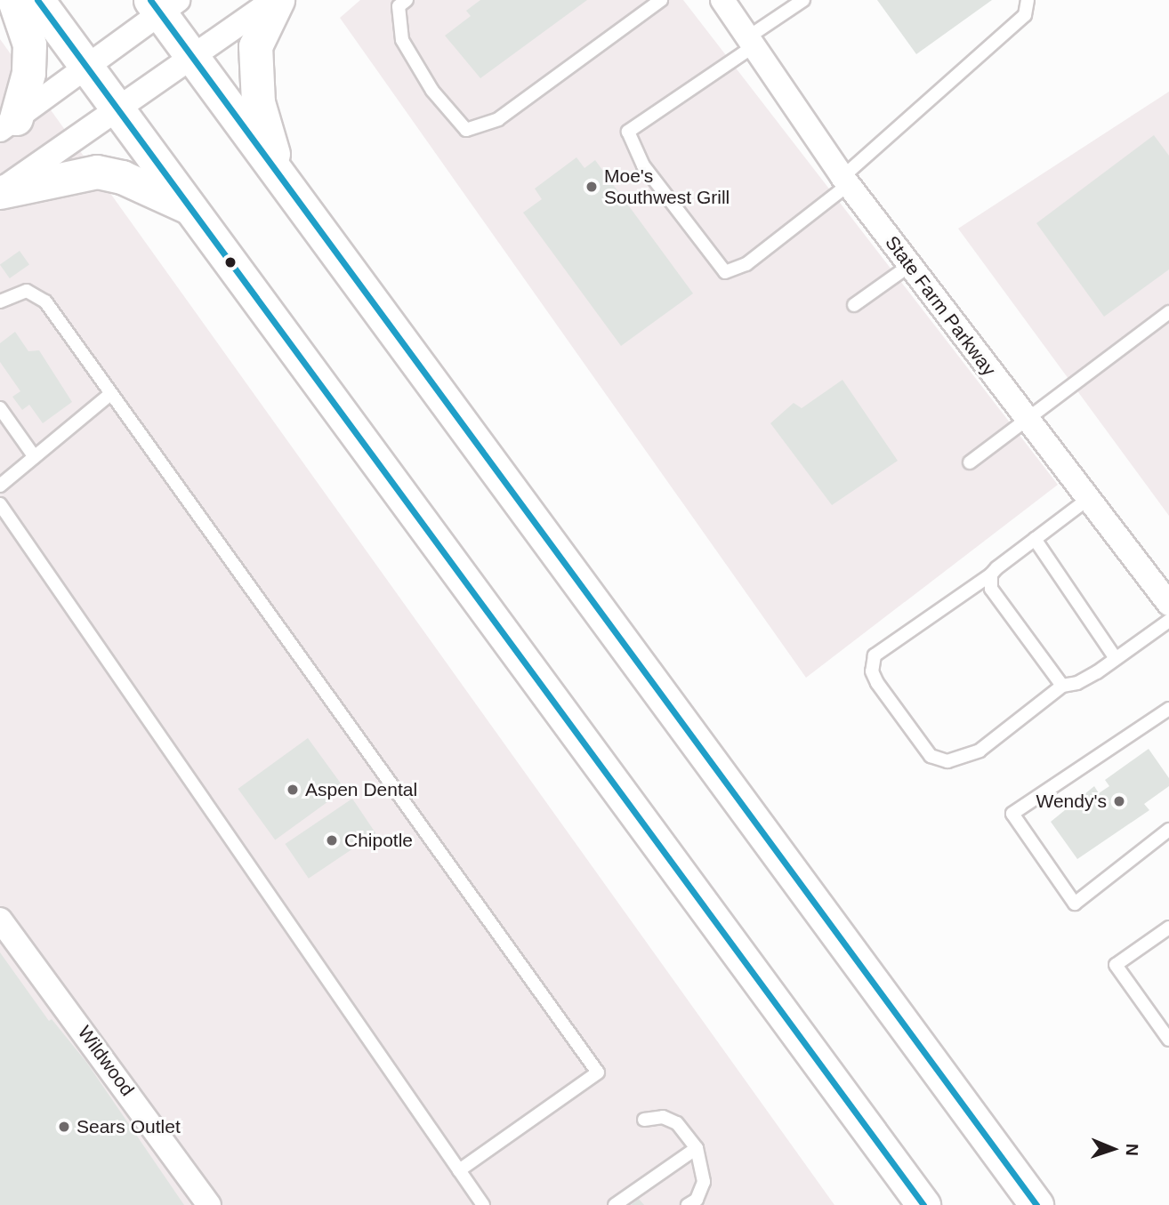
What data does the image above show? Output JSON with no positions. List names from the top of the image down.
{
  "streets": {
    "street": ["State Farm Parkway", "Wildwood"]
  },
  "places": [
    "Moe's Southwest Grill",
    "Aspen Dental",
    "Wendy's",
    "Chipotle",
    "Sears Outlet"
  ],
  "north": "right"
}
